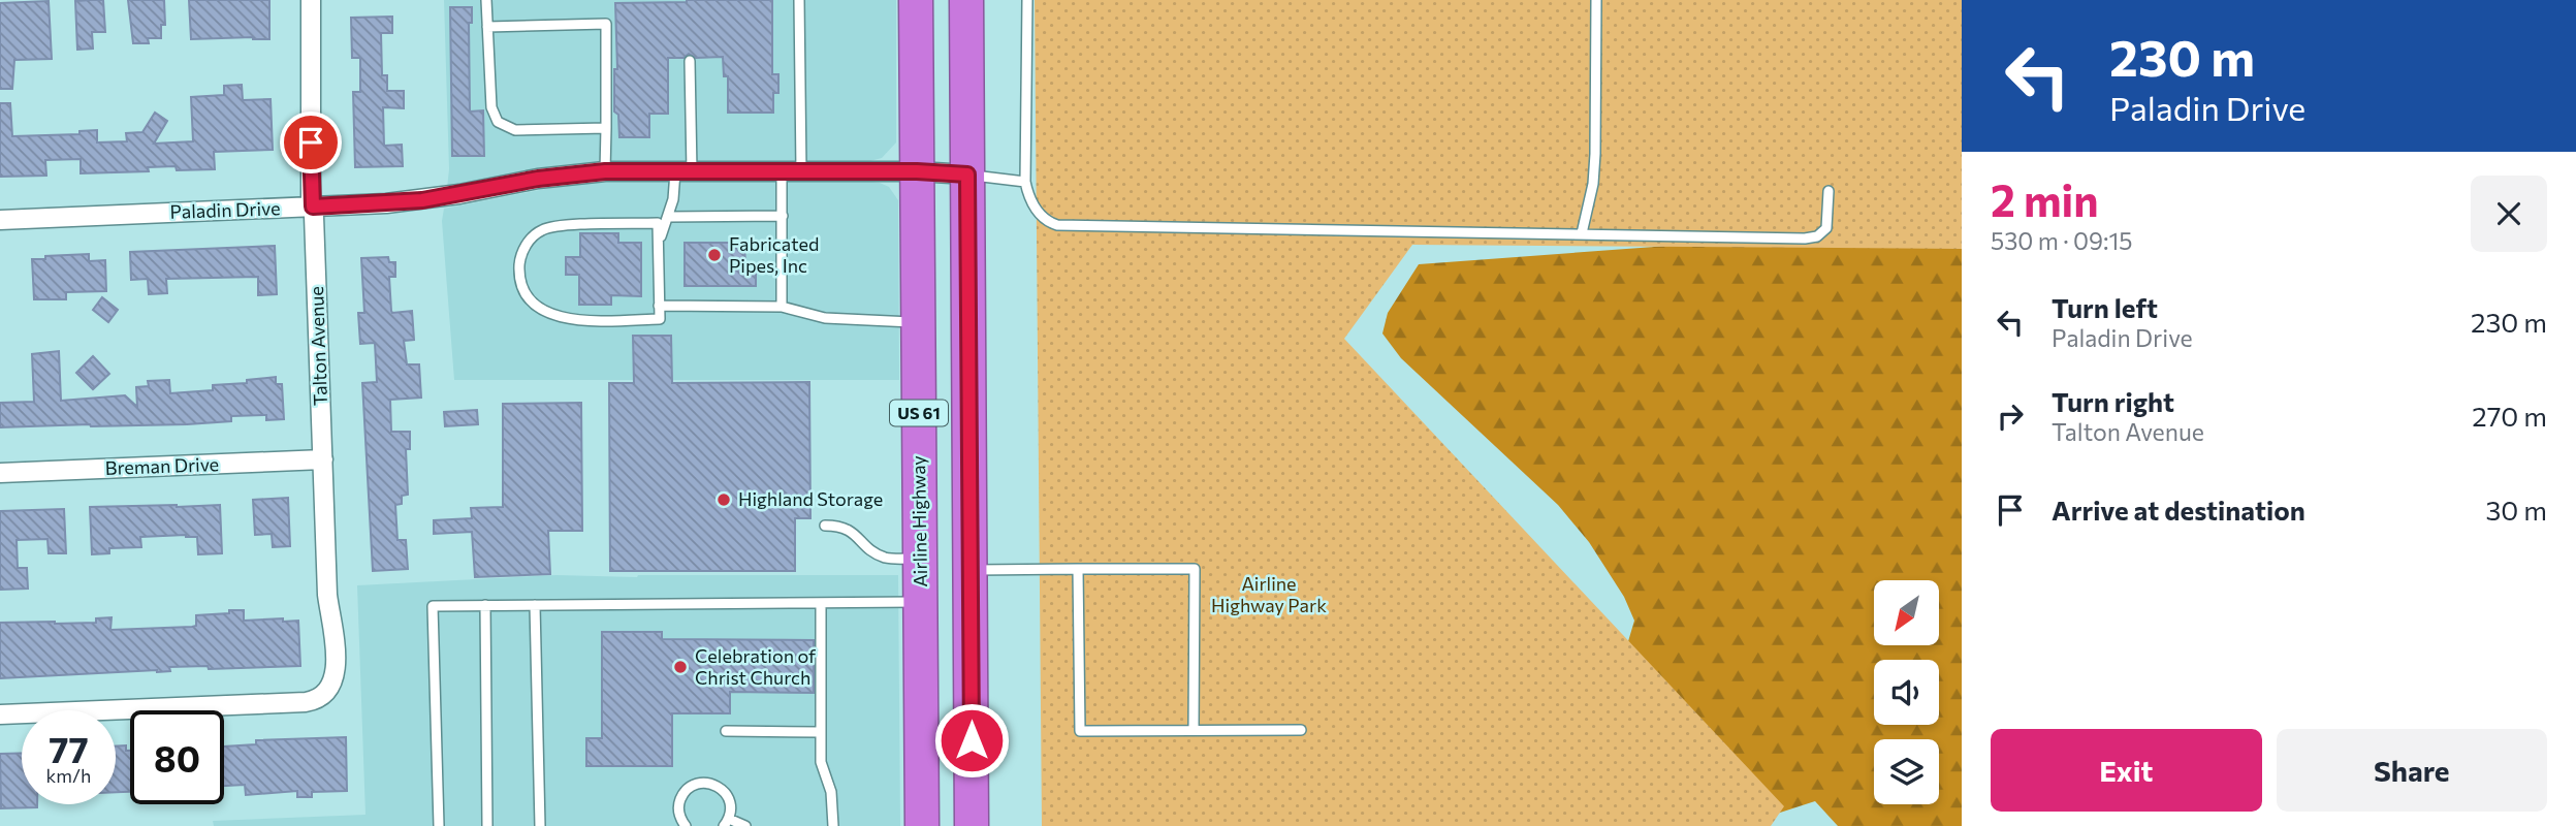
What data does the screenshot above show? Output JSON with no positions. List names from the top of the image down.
{
  "streets": {
    "highway": ["US 61", "Airline Highway"],
    "street": ["Paladin Drive", "Talton Avenue", "Breman Drive"]
  },
  "crossings": [
    ["Paladin Drive", "Talton Avenue"],
    ["Paladin Drive", "US 61"],
    ["Paladin Drive", "Airline Highway"],
    ["Talton Avenue", "Breman Drive"]
  ],
  "parks": ["Airline Highway Park"],
  "places": ["Fabricated Pipes, Inc", "Highland Storage", "Celebration of Christ Church"],
  "north": "bottom left",
  "page": {
    "turn": ["230 m", "Paladin Drive"],
    "heading": ["2 min", "530 m · 09:15"],
    "list": [
      {
        "name": "Turn left",
        "note": "Paladin Drive",
        "value": "230 m"
      },
      {
        "name": "Turn right",
        "note": "Talton Avenue",
        "value": "270 m"
      },
      {
        "name": "Arrive at destination",
        "value": "30 m"
      }
    ],
    "speed": "77 km/h",
    "limit": "80",
    "buttons": ["Exit", "Share"]
  }
}
